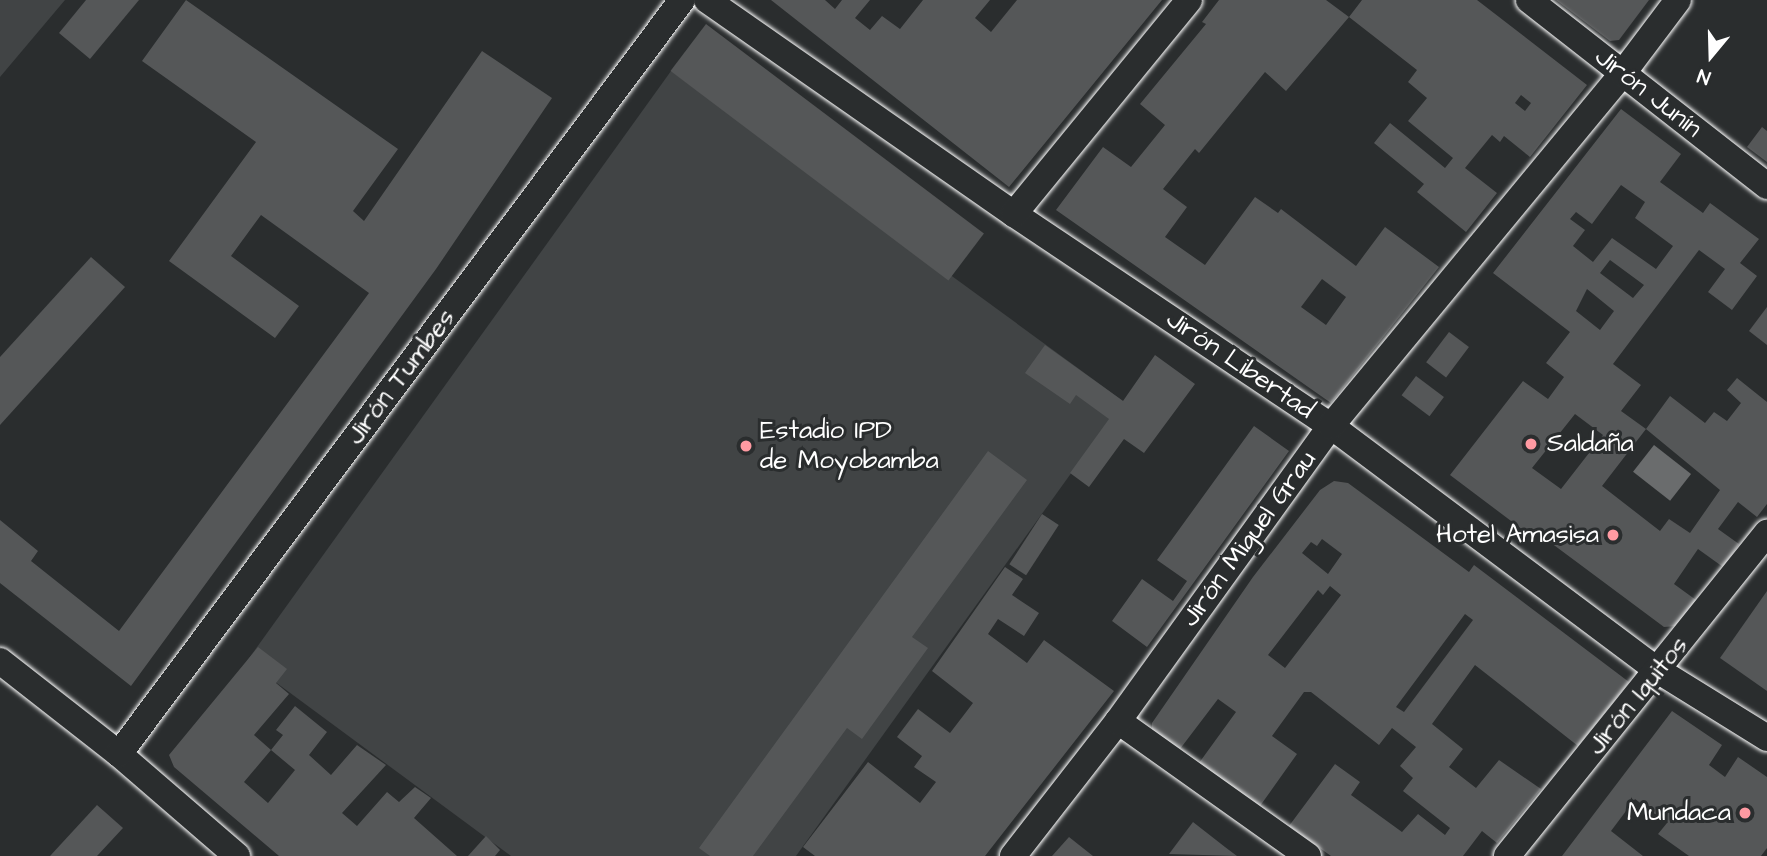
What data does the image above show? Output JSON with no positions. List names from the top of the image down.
{
  "streets": {
    "street": [
      "Jirón Junín",
      "Jirón Libertad",
      "Jirón Tumbes",
      "Jirón Miguel Grau",
      "Jirón Iquitos"
    ]
  },
  "crossings": [
    ["Jirón Junín", "Jirón Miguel Grau"],
    ["Jirón Libertad", "Jirón Miguel Grau"],
    ["Jirón Libertad", "Jirón Iquitos"]
  ],
  "places": [
    "Saldaña",
    "Estadio IPD de Moyobamba",
    "Hotel Amasisa",
    "Mundaca"
  ],
  "north": "bottom"
}
